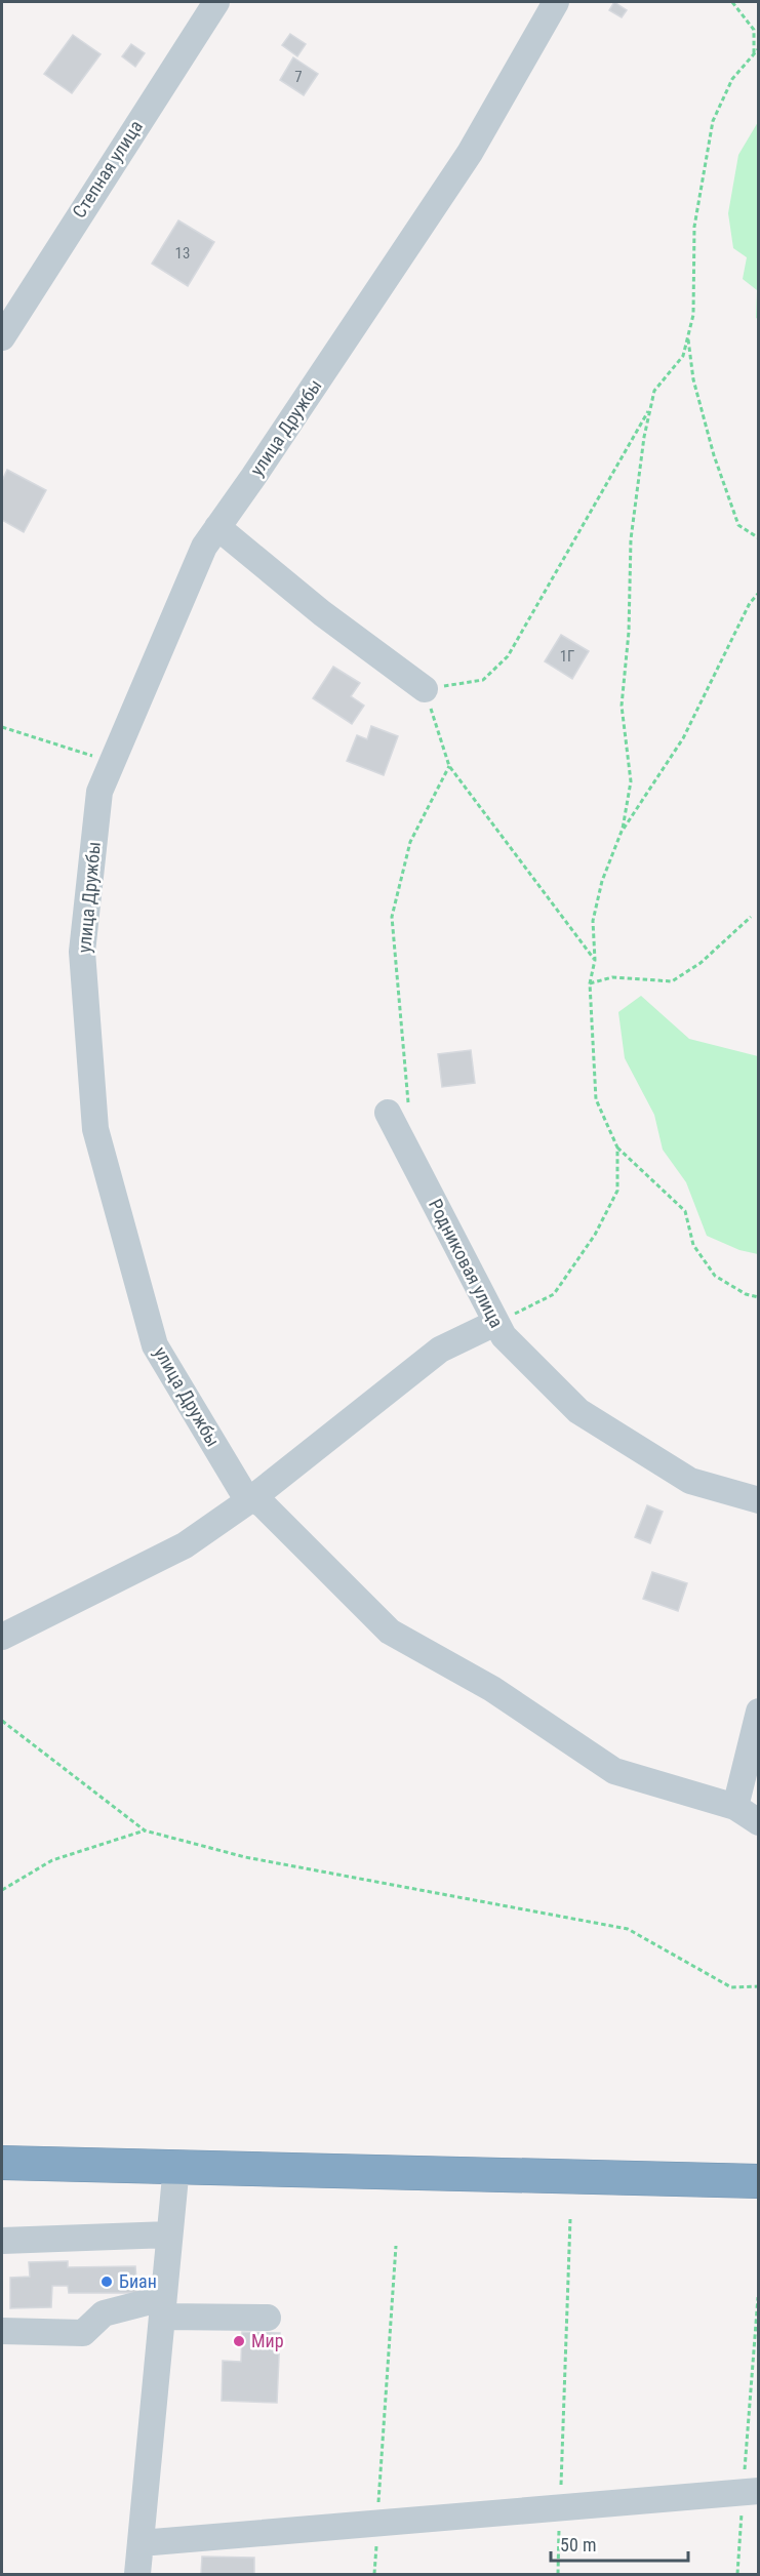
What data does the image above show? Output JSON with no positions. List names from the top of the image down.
{
  "streets": {
    "street": ["Степная улица", "улица Дружбы", "Родниковая улица"]
  },
  "places": ["Биан", "Мир"],
  "house_numbers": ["7", "13", "1Г"],
  "scale_bar": "50 m"
}
